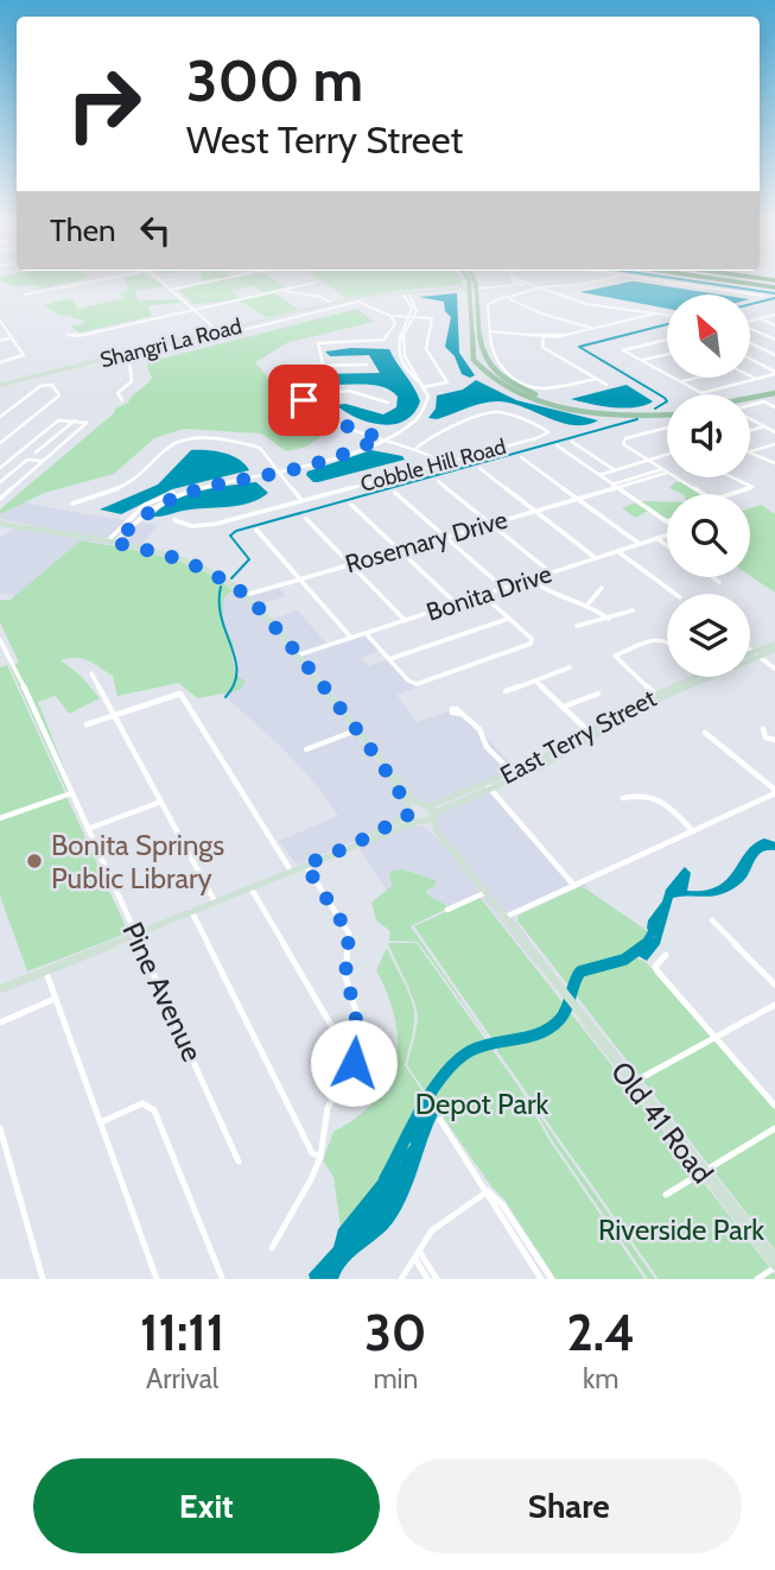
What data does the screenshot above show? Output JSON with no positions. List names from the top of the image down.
{
  "streets": {
    "street": [
      "Shangri La Road",
      "Cobble Hill Road",
      "Rosemary Drive",
      "Bonita Drive",
      "East Terry Street",
      "Pine Avenue",
      "Old 41 Road"
    ]
  },
  "crossings": [
    ["East Terry Street", "Old 41 Road"]
  ],
  "parks": ["Depot Park", "Riverside Park"],
  "places": ["Bonita Springs Public Library"],
  "north": "top left",
  "page": {
    "turn": ["300 m", "West Terry Street"],
    "then": "Then",
    "eta": [
      "11:11",
      "Arrival",
      "30",
      "min",
      "2.4",
      "km"
    ],
    "buttons": ["Exit", "Share"]
  }
}
